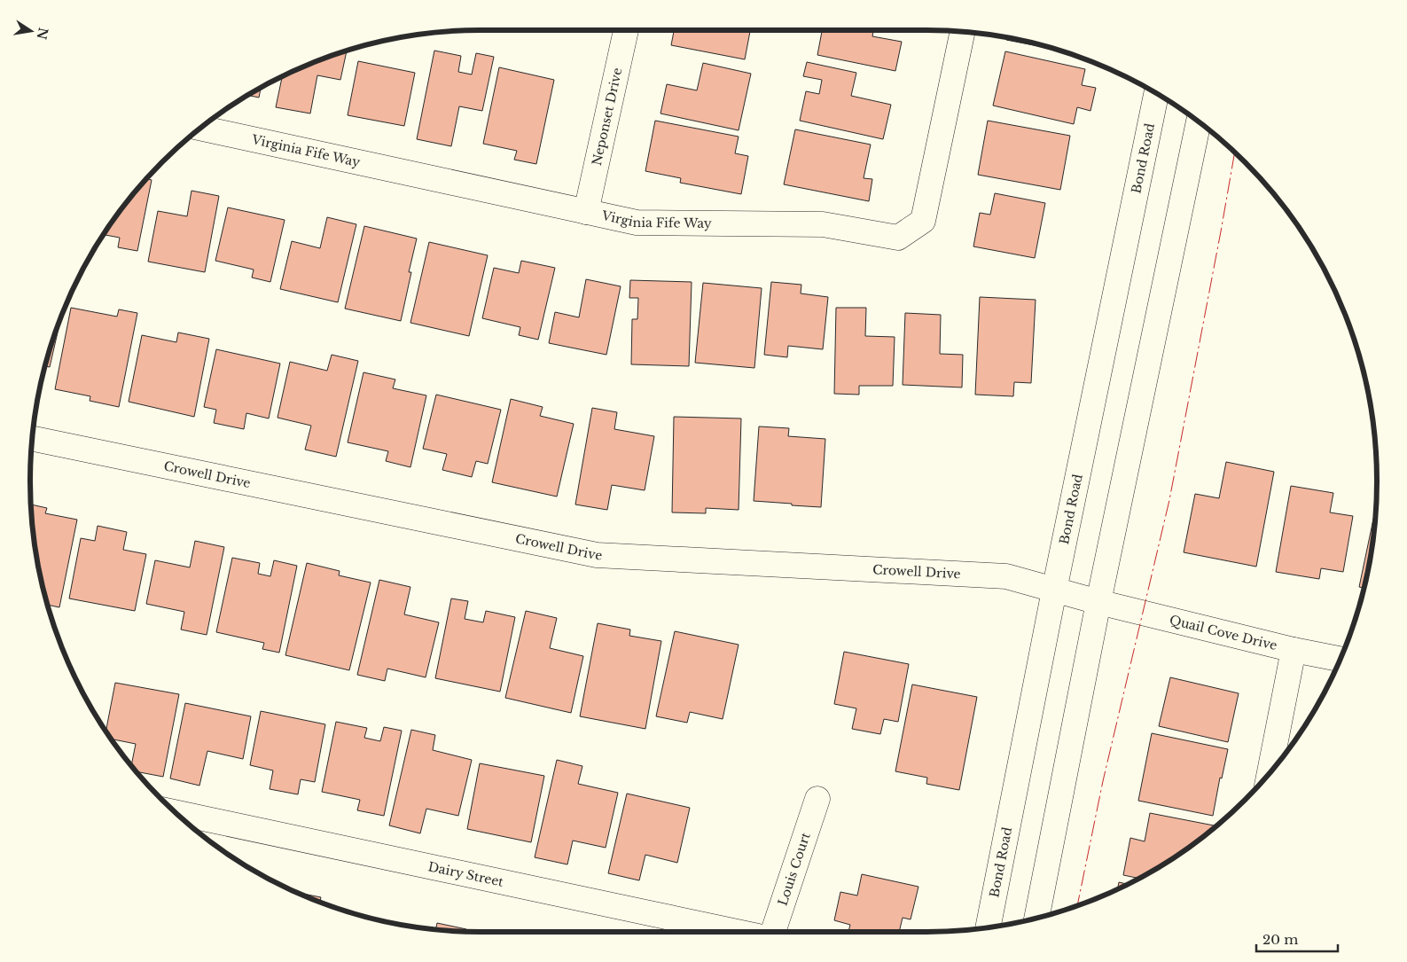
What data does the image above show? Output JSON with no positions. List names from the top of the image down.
{
  "streets": {
    "street": [
      "Neponset Drive",
      "Virginia Fife Way",
      "Bond Road",
      "Crowell Drive",
      "Quail Cove Drive",
      "Louis Court",
      "Dairy Street"
    ]
  },
  "crossings": [
    ["Neponset Drive", "Virginia Fife Way"],
    ["Bond Road", "Crowell Drive"],
    ["Crowell Drive", "Quail Cove Drive"]
  ],
  "scale_bar": "20 m",
  "north": "right"
}
